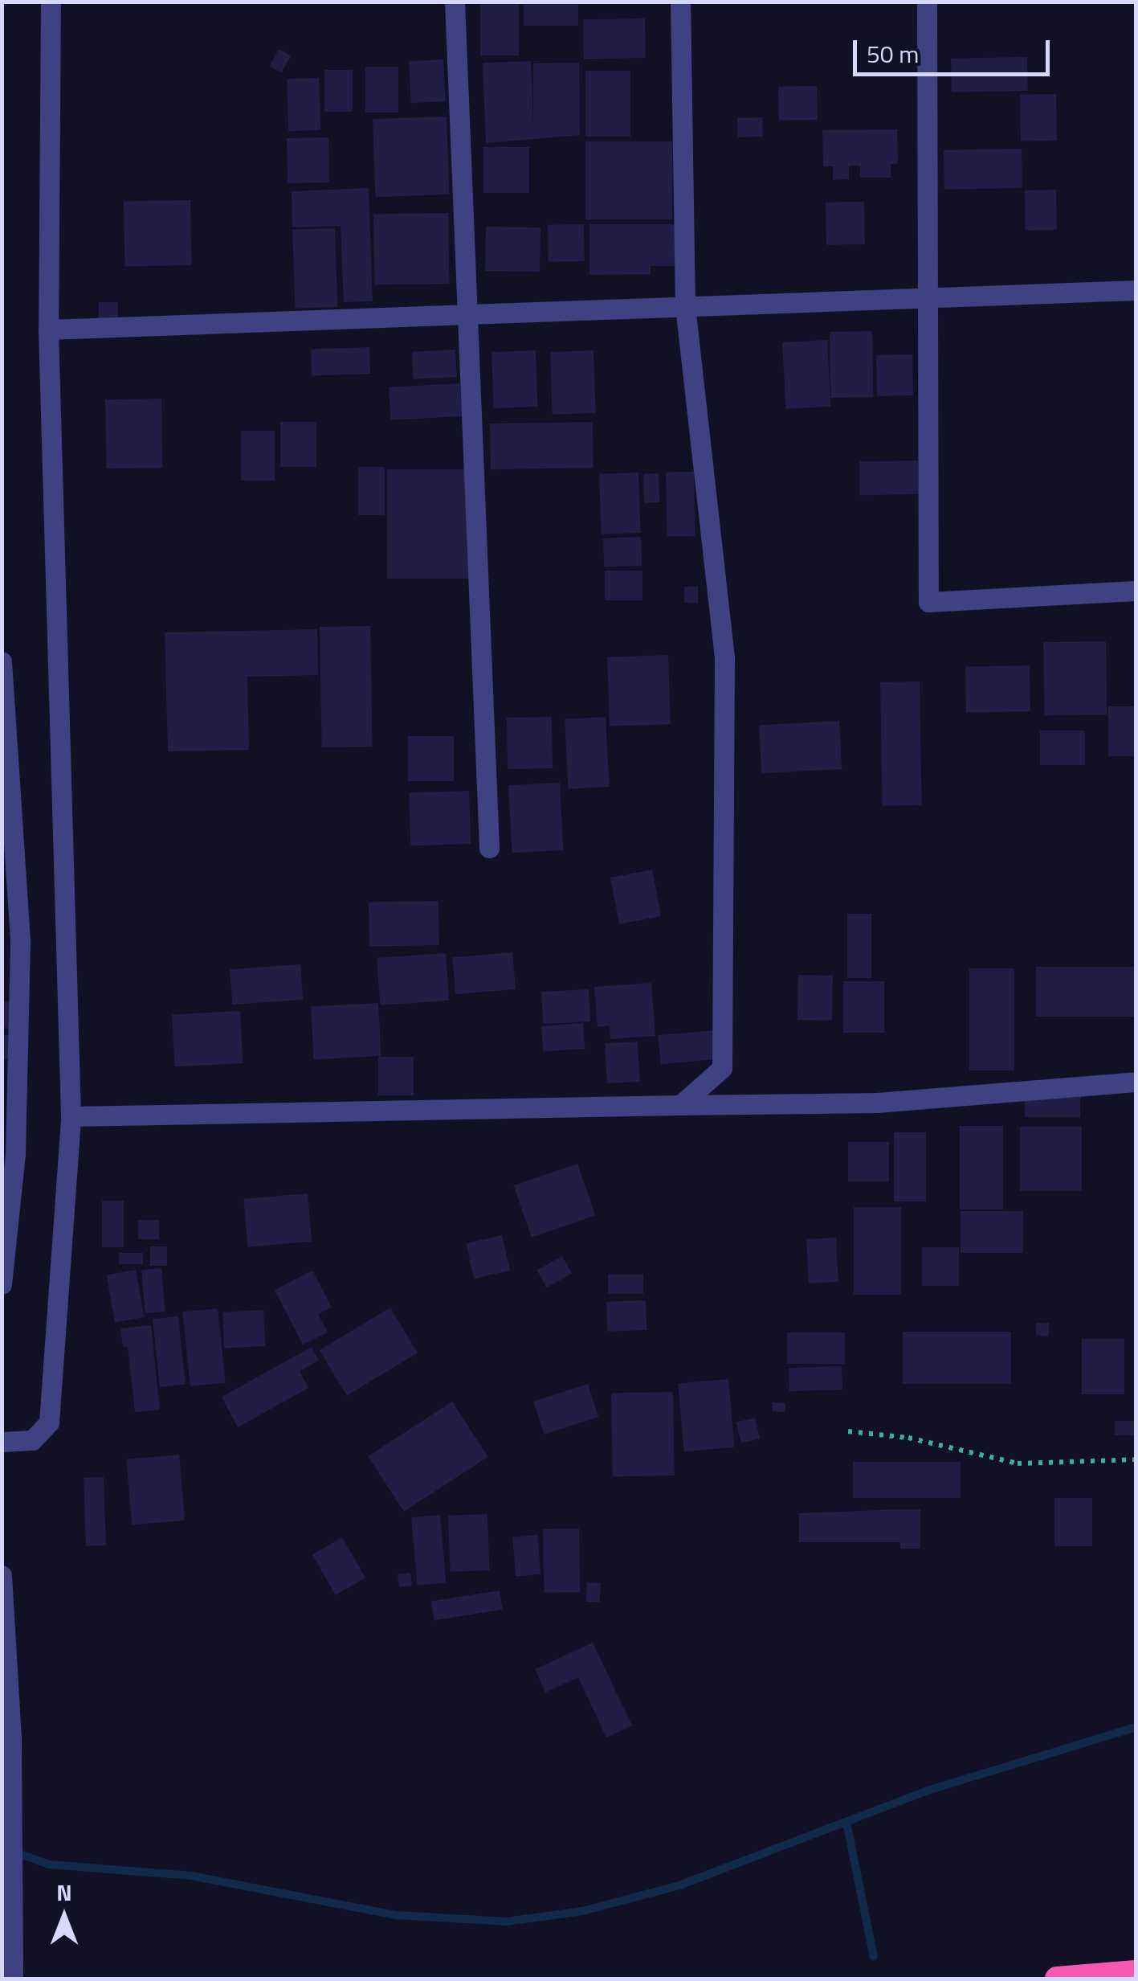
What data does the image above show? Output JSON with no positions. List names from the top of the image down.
{
  "scale_bar": "50 m",
  "north": "top"
}
